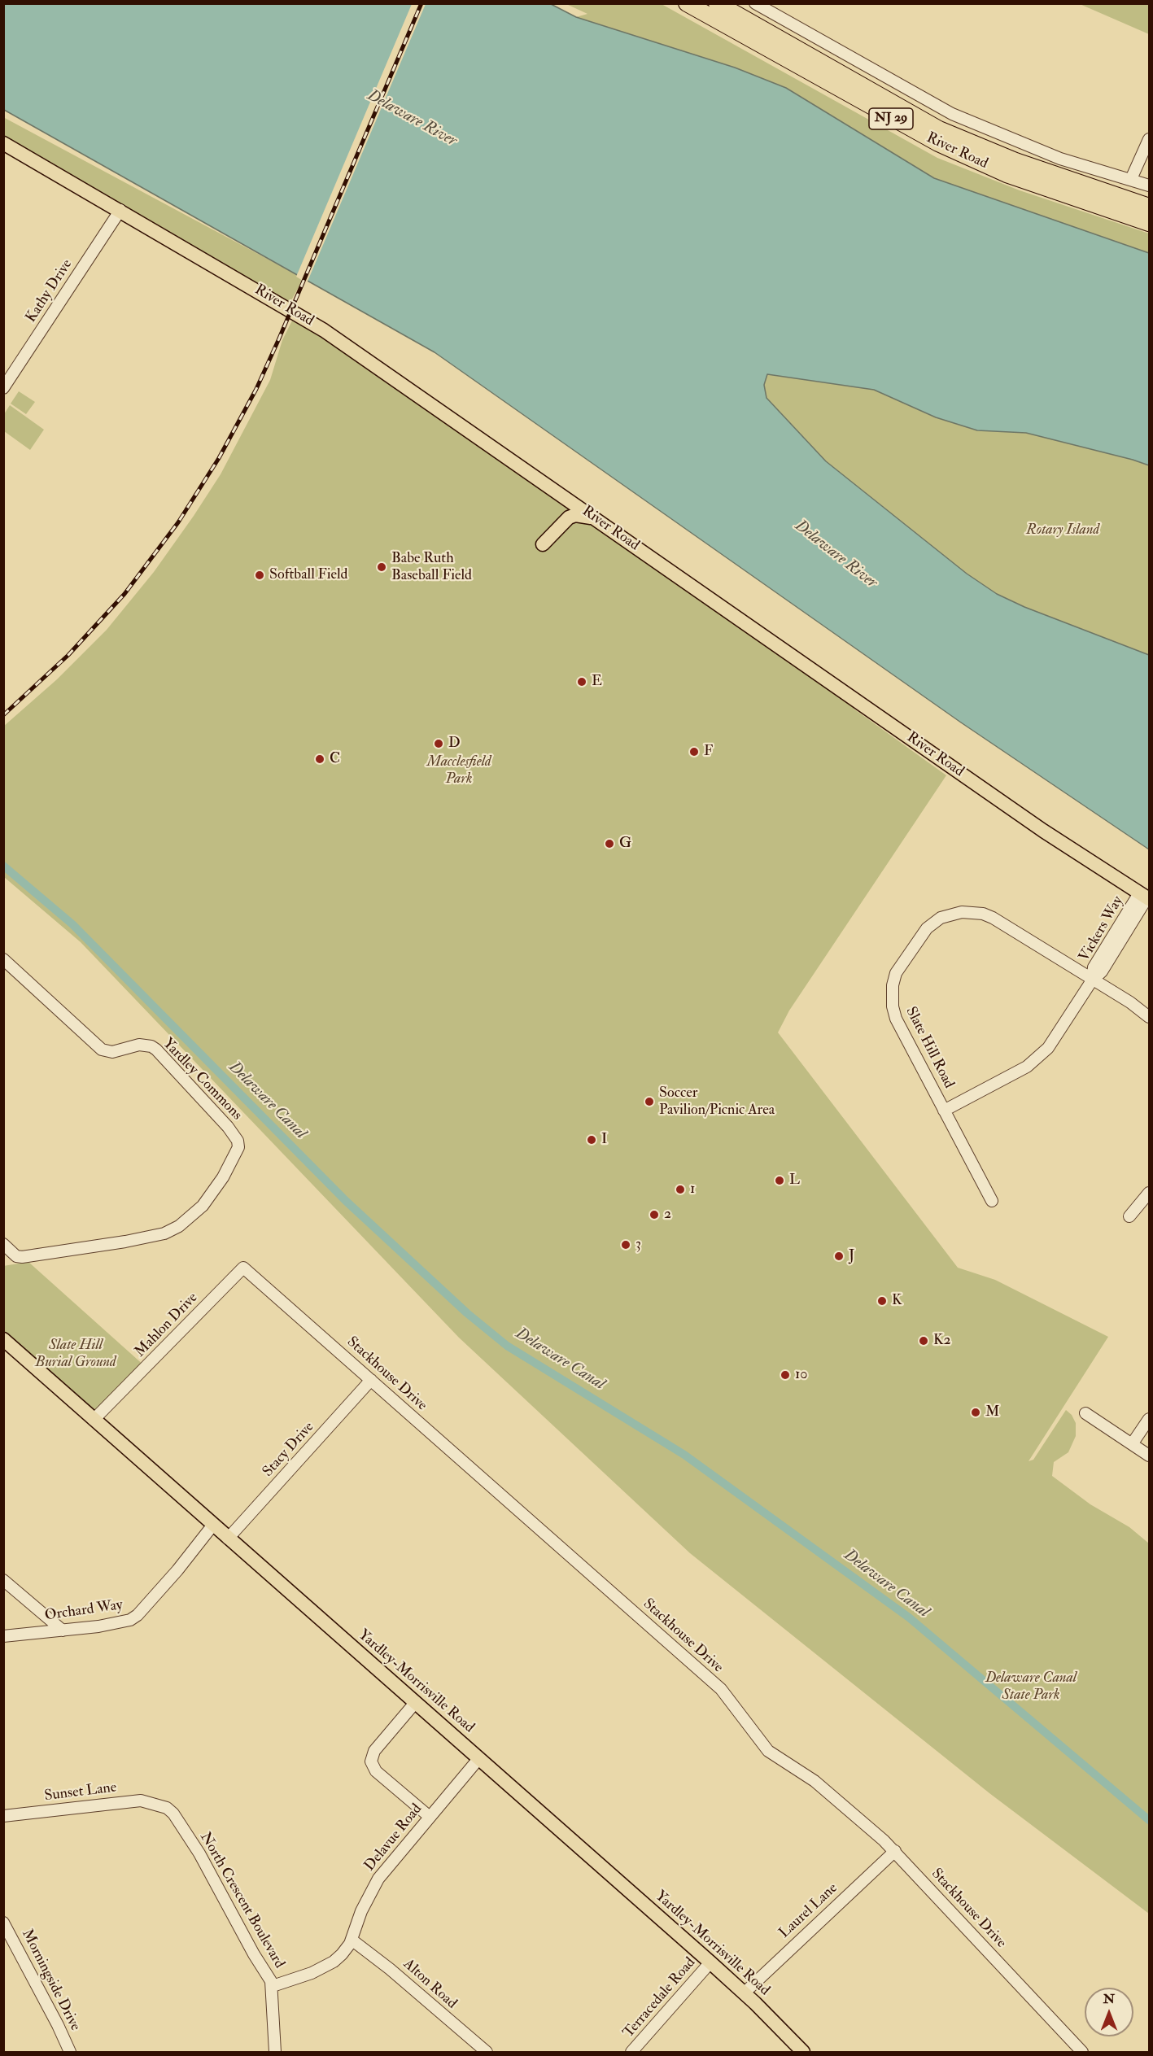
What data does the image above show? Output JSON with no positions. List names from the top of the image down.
{
  "streets": {
    "highway": ["NJ 29", "River Road"],
    "main road": ["Yardley-Morrisville Road"],
    "street": [
      "Kathy Drive",
      "Vickers Way",
      "Slate Hill Road",
      "Yardley Commons",
      "Mahlon Drive",
      "Stackhouse Drive",
      "Stacy Drive",
      "Orchard Way",
      "Sunset Lane",
      "Delavue Road",
      "North Crescent Boulevard",
      "Laurel Lane",
      "Morningside Drive",
      "Alton Road",
      "Terracedale Road"
    ]
  },
  "crossings": [
    ["River Road", "Kathy Drive"],
    ["River Road", "Vickers Way"],
    ["Vickers Way", "Slate Hill Road"],
    ["Mahlon Drive", "Stackhouse Drive"],
    ["Mahlon Drive", "Yardley-Morrisville Road"],
    ["Stackhouse Drive", "Stacy Drive"],
    ["Stackhouse Drive", "Laurel Lane"],
    ["Stacy Drive", "Yardley-Morrisville Road"],
    ["Orchard Way", "Yardley-Morrisville Road"],
    ["Yardley-Morrisville Road", "Delavue Road"],
    ["Yardley-Morrisville Road", "Laurel Lane"],
    ["Yardley-Morrisville Road", "Terracedale Road"],
    ["Sunset Lane", "North Crescent Boulevard"],
    ["Delavue Road", "North Crescent Boulevard"],
    ["Delavue Road", "Alton Road"]
  ],
  "water": ["Delaware River", "Delaware Canal"],
  "parks": [
    "Rotary Island",
    "Macclesfield Park",
    "Slate Hill Burial Ground",
    "Delaware Canal State Park"
  ],
  "places": [
    "Babe Ruth Baseball Field",
    "Softball Field",
    "E",
    "D",
    "F",
    "C",
    "G",
    "Soccer Pavilion/Picnic Area",
    "I",
    "L",
    "1",
    "2",
    "3",
    "J",
    "K",
    "K2",
    "10",
    "M"
  ],
  "north": "top"
}
